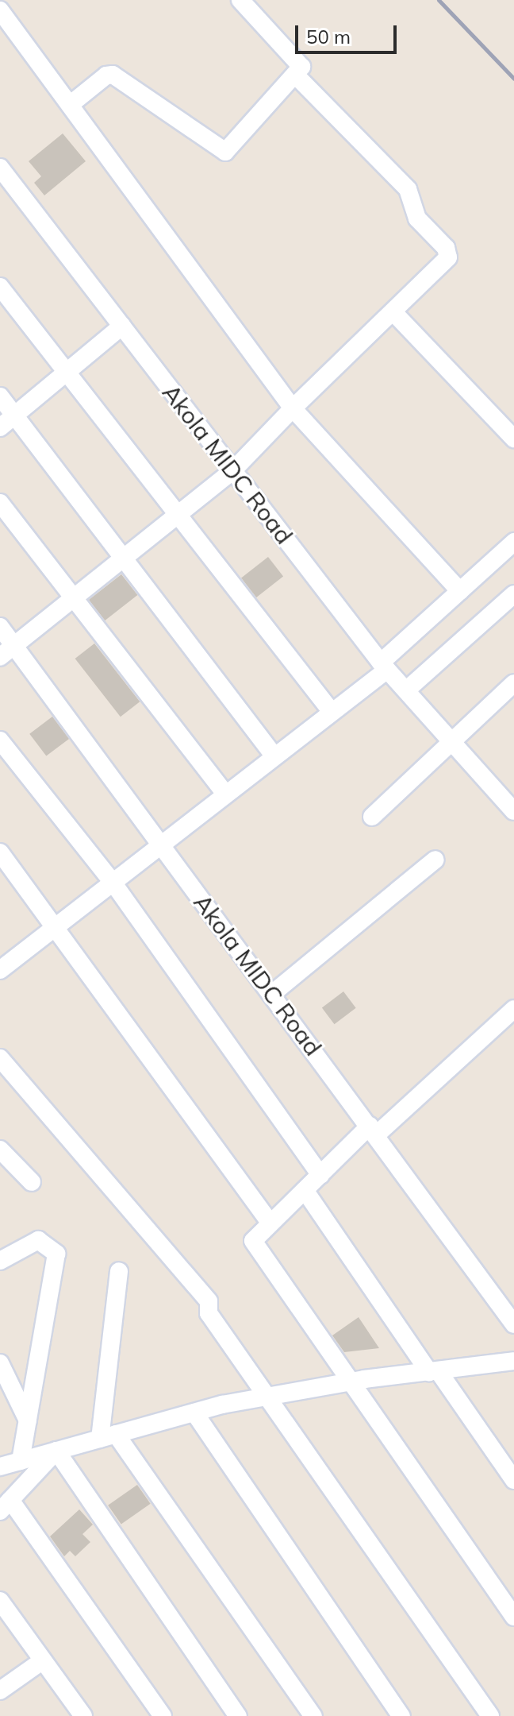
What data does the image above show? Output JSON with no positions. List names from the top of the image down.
{
  "streets": {
    "street": ["Akola MIDC Road"]
  },
  "scale_bar": "50 m"
}
